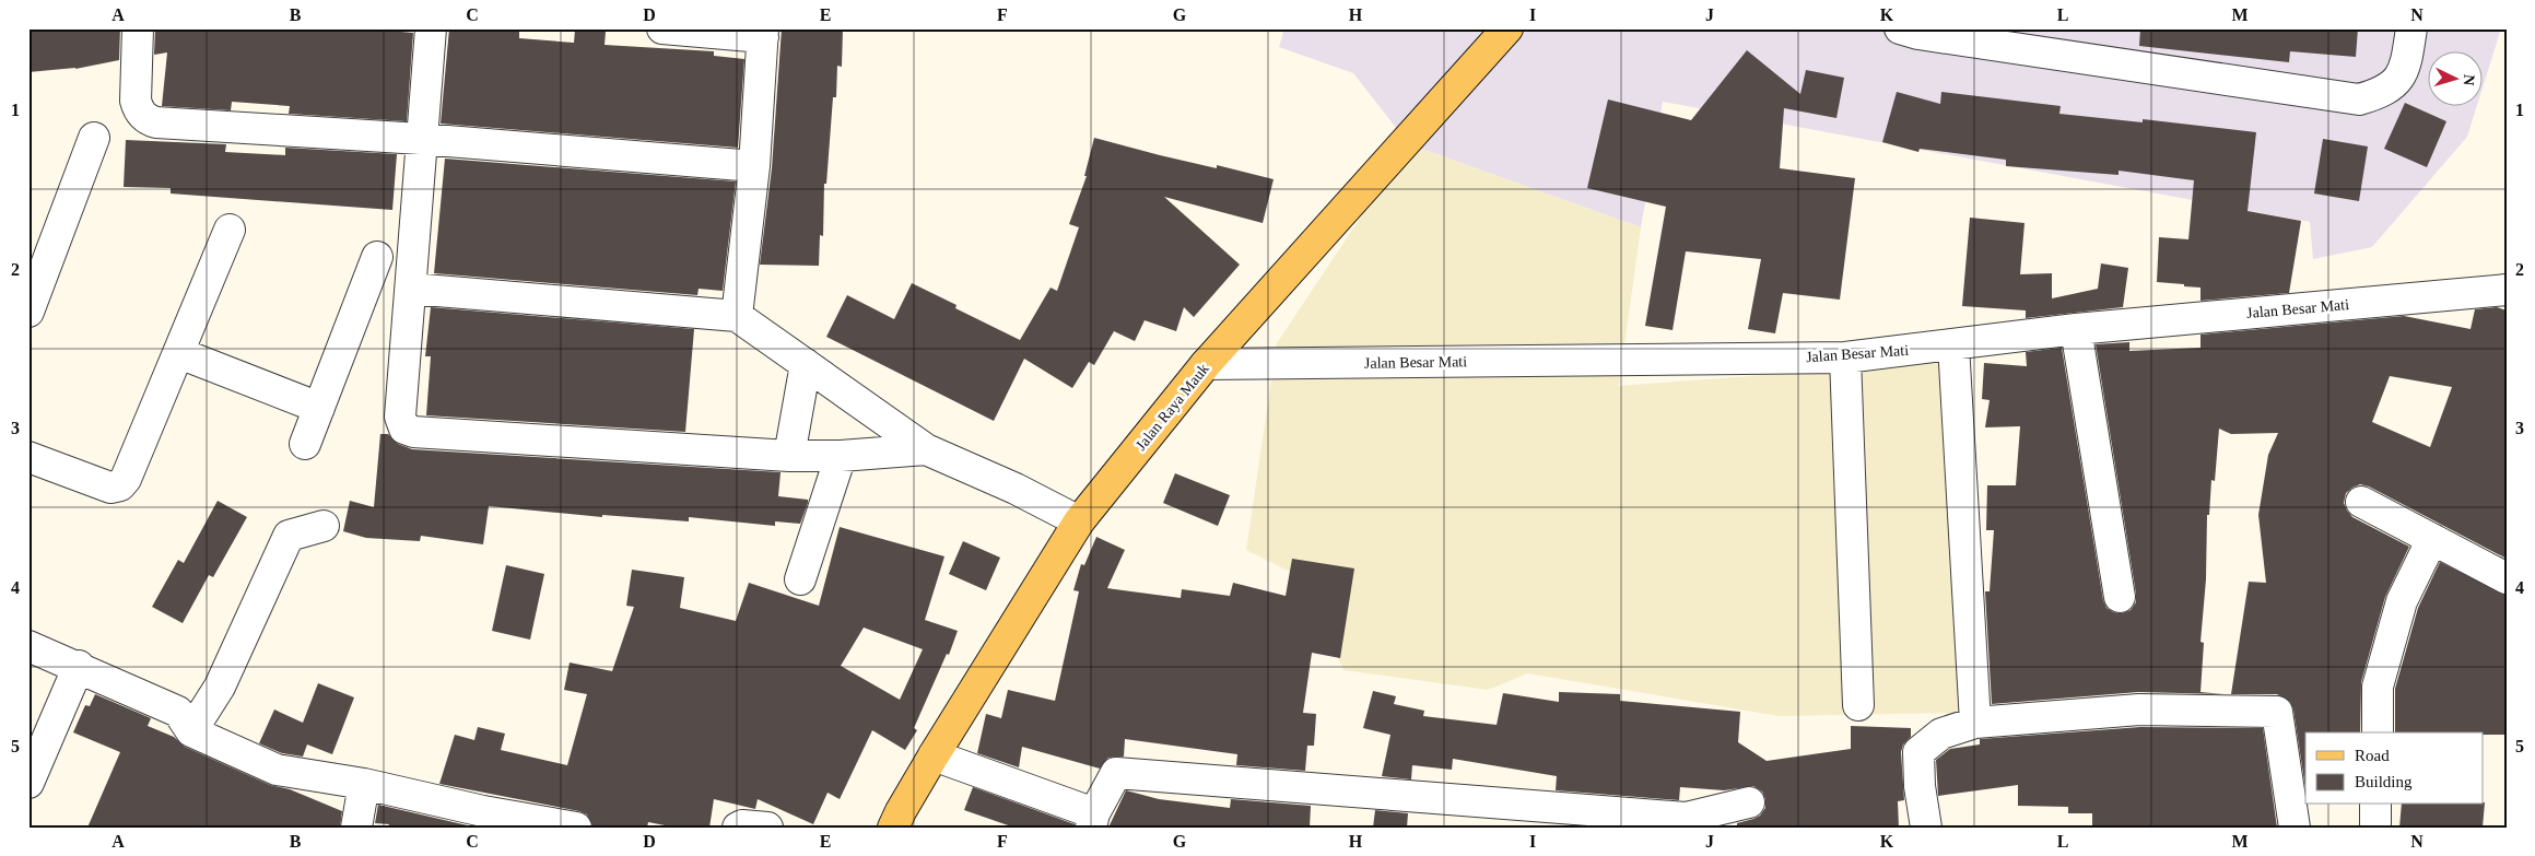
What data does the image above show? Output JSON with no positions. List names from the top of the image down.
{
  "streets": {
    "main road": ["Jalan Raya Mauk"],
    "street": ["Jalan Besar Mati"]
  },
  "crossings": [
    ["Jalan Besar Mati", "Jalan Raya Mauk"]
  ],
  "legend": ["Road", "Building"],
  "north": "right",
  "grid": {
    "columns": [
      "A",
      "B",
      "C",
      "D",
      "E",
      "F",
      "G",
      "H",
      "I",
      "J",
      "K",
      "L",
      "M",
      "N"
    ],
    "rows": [
      "1",
      "2",
      "3",
      "4",
      "5"
    ]
  }
}
